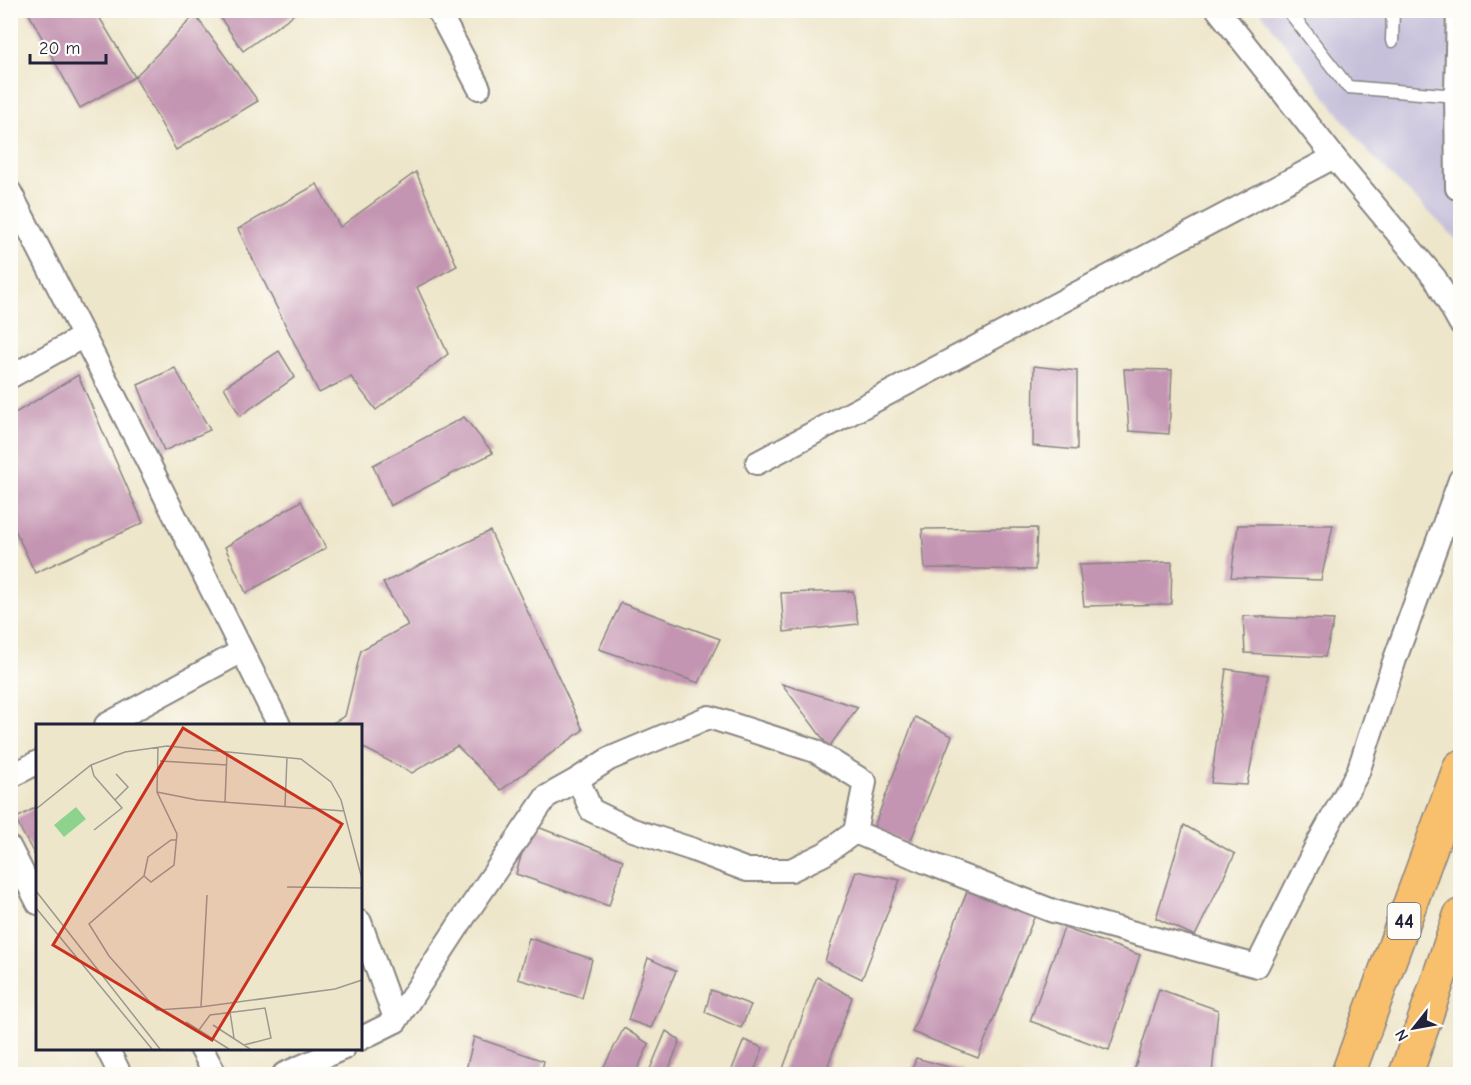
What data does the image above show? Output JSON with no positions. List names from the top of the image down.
{
  "streets": {
    "highway": ["44"]
  },
  "scale_bar": "20 m",
  "north": "bottom left"
}
